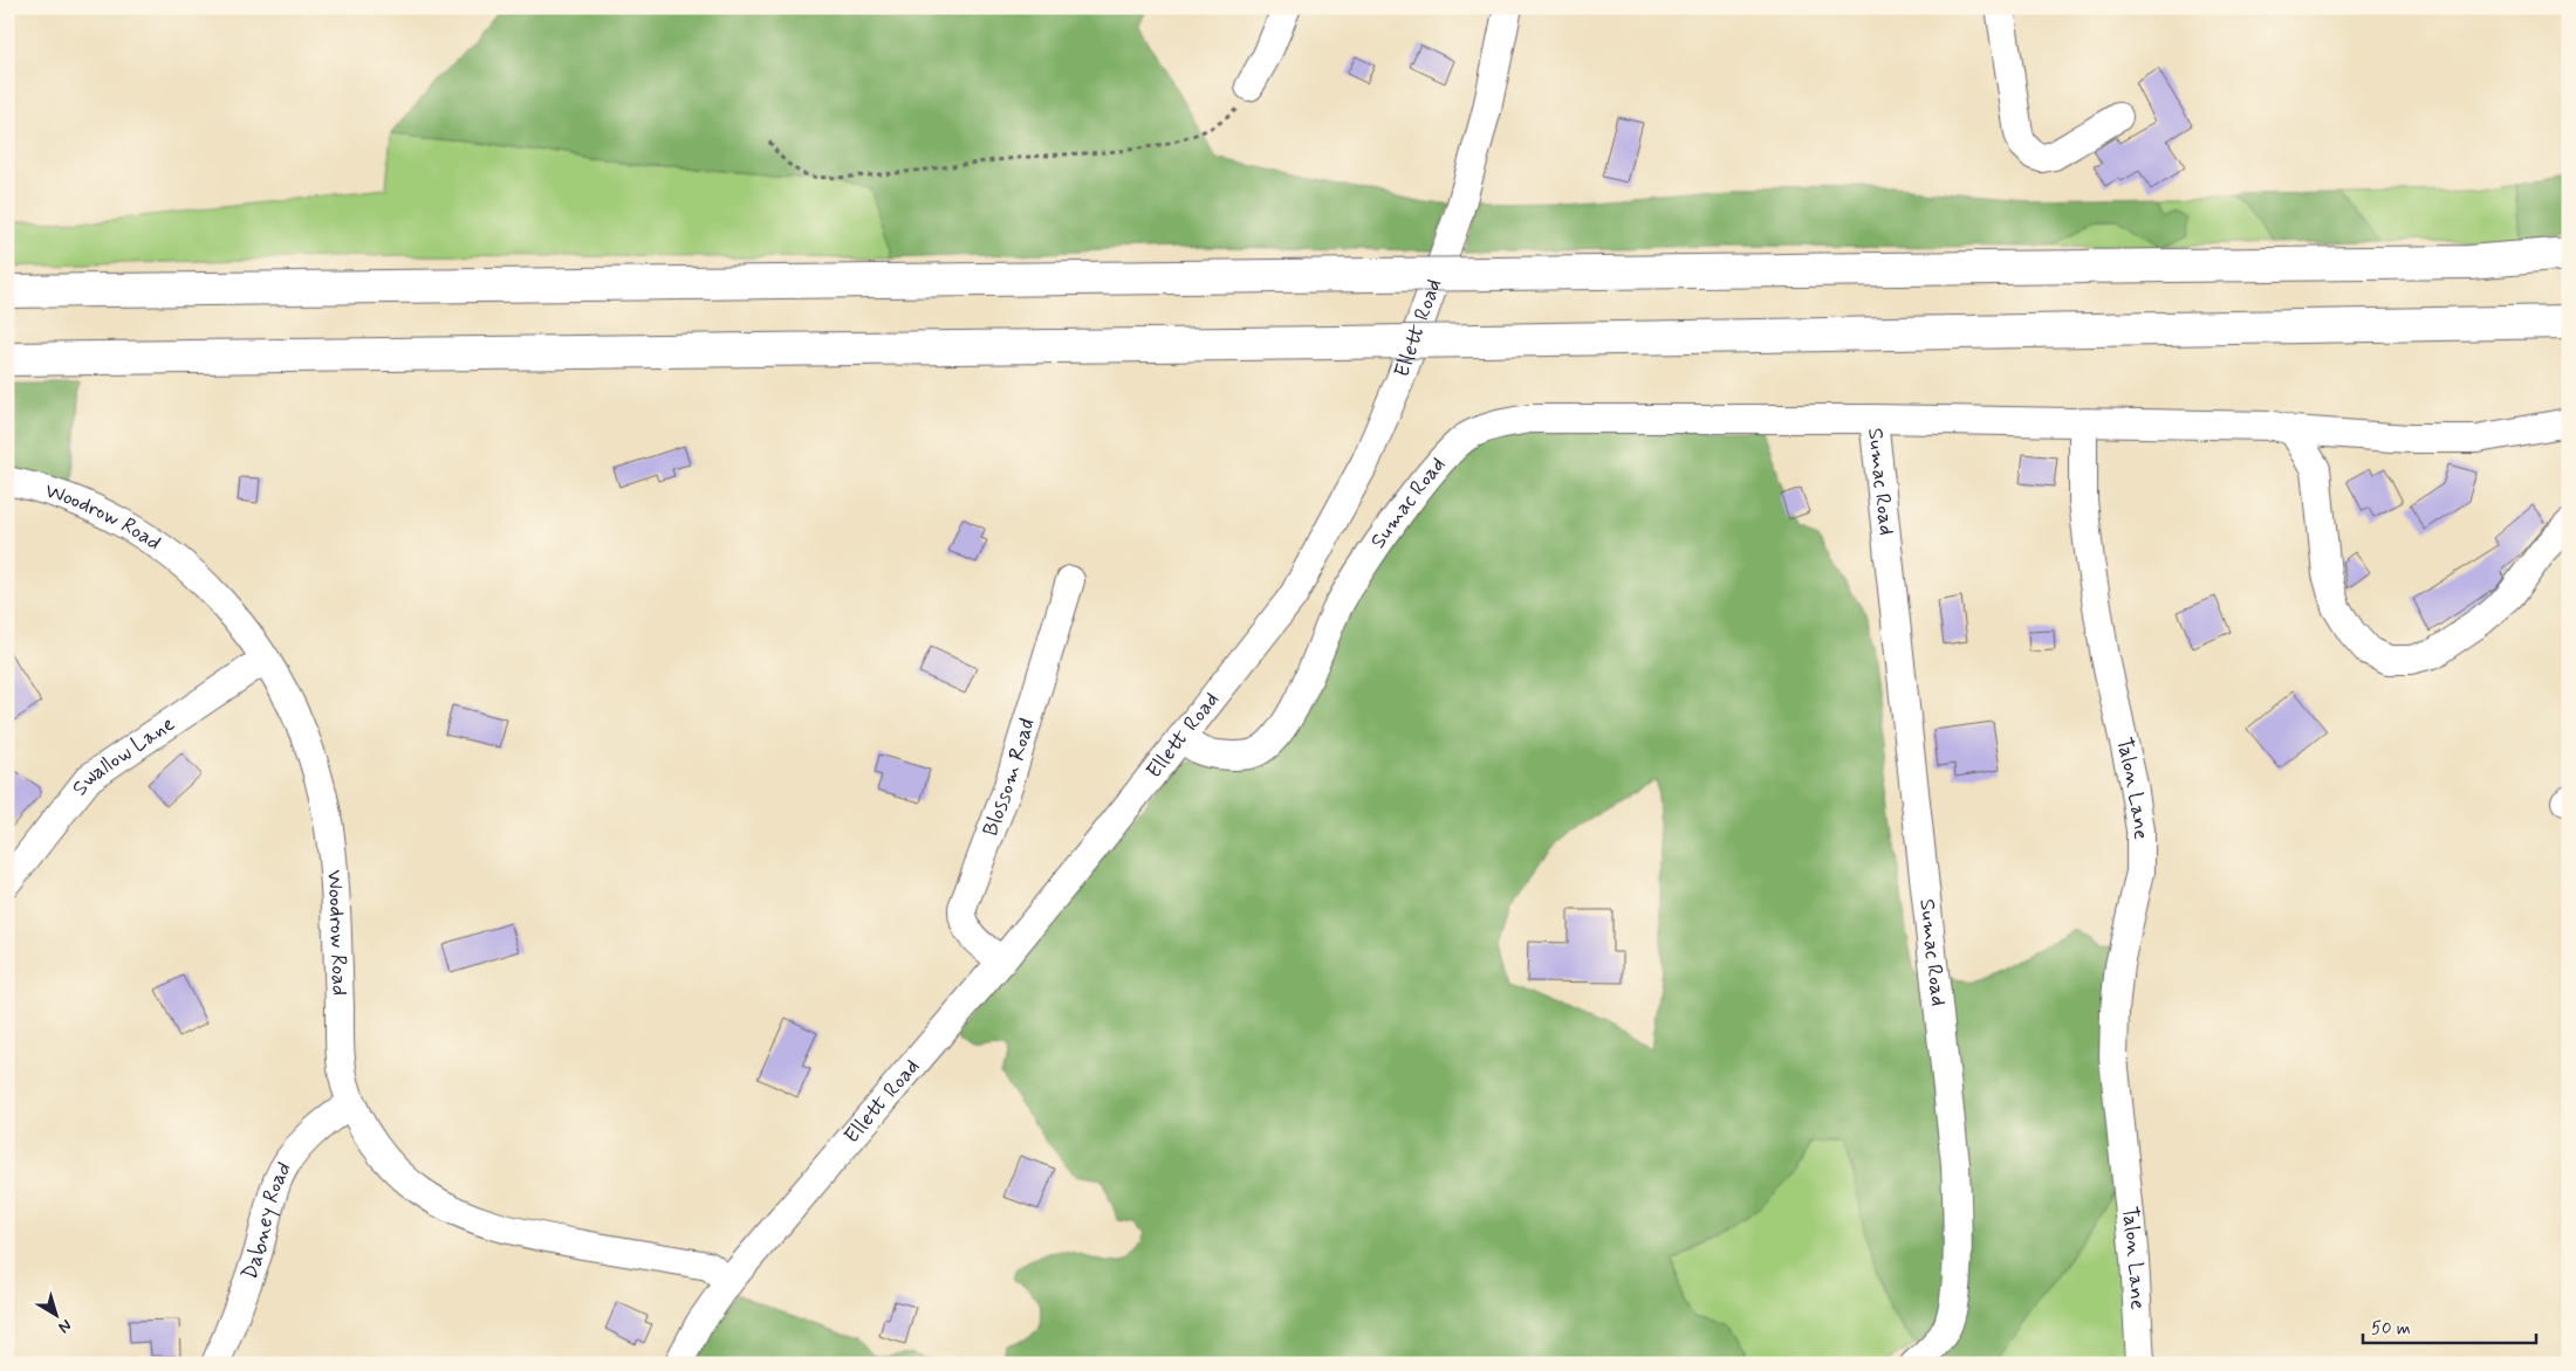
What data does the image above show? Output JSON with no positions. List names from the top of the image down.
{
  "streets": {
    "street": [
      "Ellett Road",
      "Sumac Road",
      "Woodrow Road",
      "Swallow Lane",
      "Blossom Road",
      "Talon Lane",
      "Dabney Road"
    ]
  },
  "crossings": [
    ["Ellett Road", "Sumac Road"],
    ["Ellett Road", "Woodrow Road"],
    ["Ellett Road", "Blossom Road"],
    ["Woodrow Road", "Swallow Lane"],
    ["Woodrow Road", "Dabney Road"]
  ],
  "scale_bar": "50 m",
  "north": "bottom right"
}
